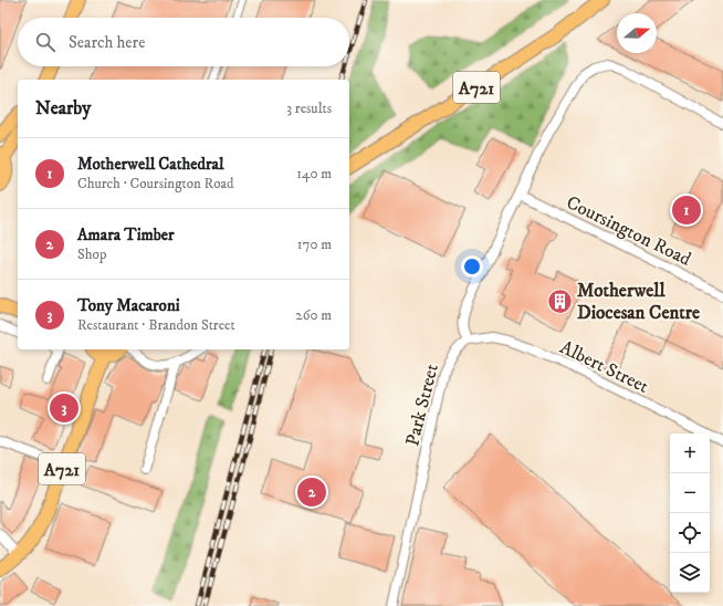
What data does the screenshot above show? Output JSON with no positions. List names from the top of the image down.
{
  "streets": {
    "main road": ["A721"],
    "street": ["Coursington Road", "Albert Street", "Park Street"]
  },
  "crossings": [
    ["Albert Street", "Park Street"]
  ],
  "places": {
    "building": ["Motherwell Diocesan Centre"]
  },
  "north": "right",
  "page": {
    "search": "Search here",
    "heading": ["Nearby", "3 results"],
    "list": [
      {
        "mark": "1",
        "name": "Motherwell Cathedral",
        "note": "Church · Coursington Road",
        "value": "140 m"
      },
      {
        "mark": "2",
        "name": "Amara Timber",
        "note": "Shop",
        "value": "170 m"
      },
      {
        "mark": "3",
        "name": "Tony Macaroni",
        "note": "Restaurant · Brandon Street",
        "value": "260 m"
      }
    ],
    "pins": ["1", "3", "2"],
    "map_buttons": ["+", "−"]
  }
}
